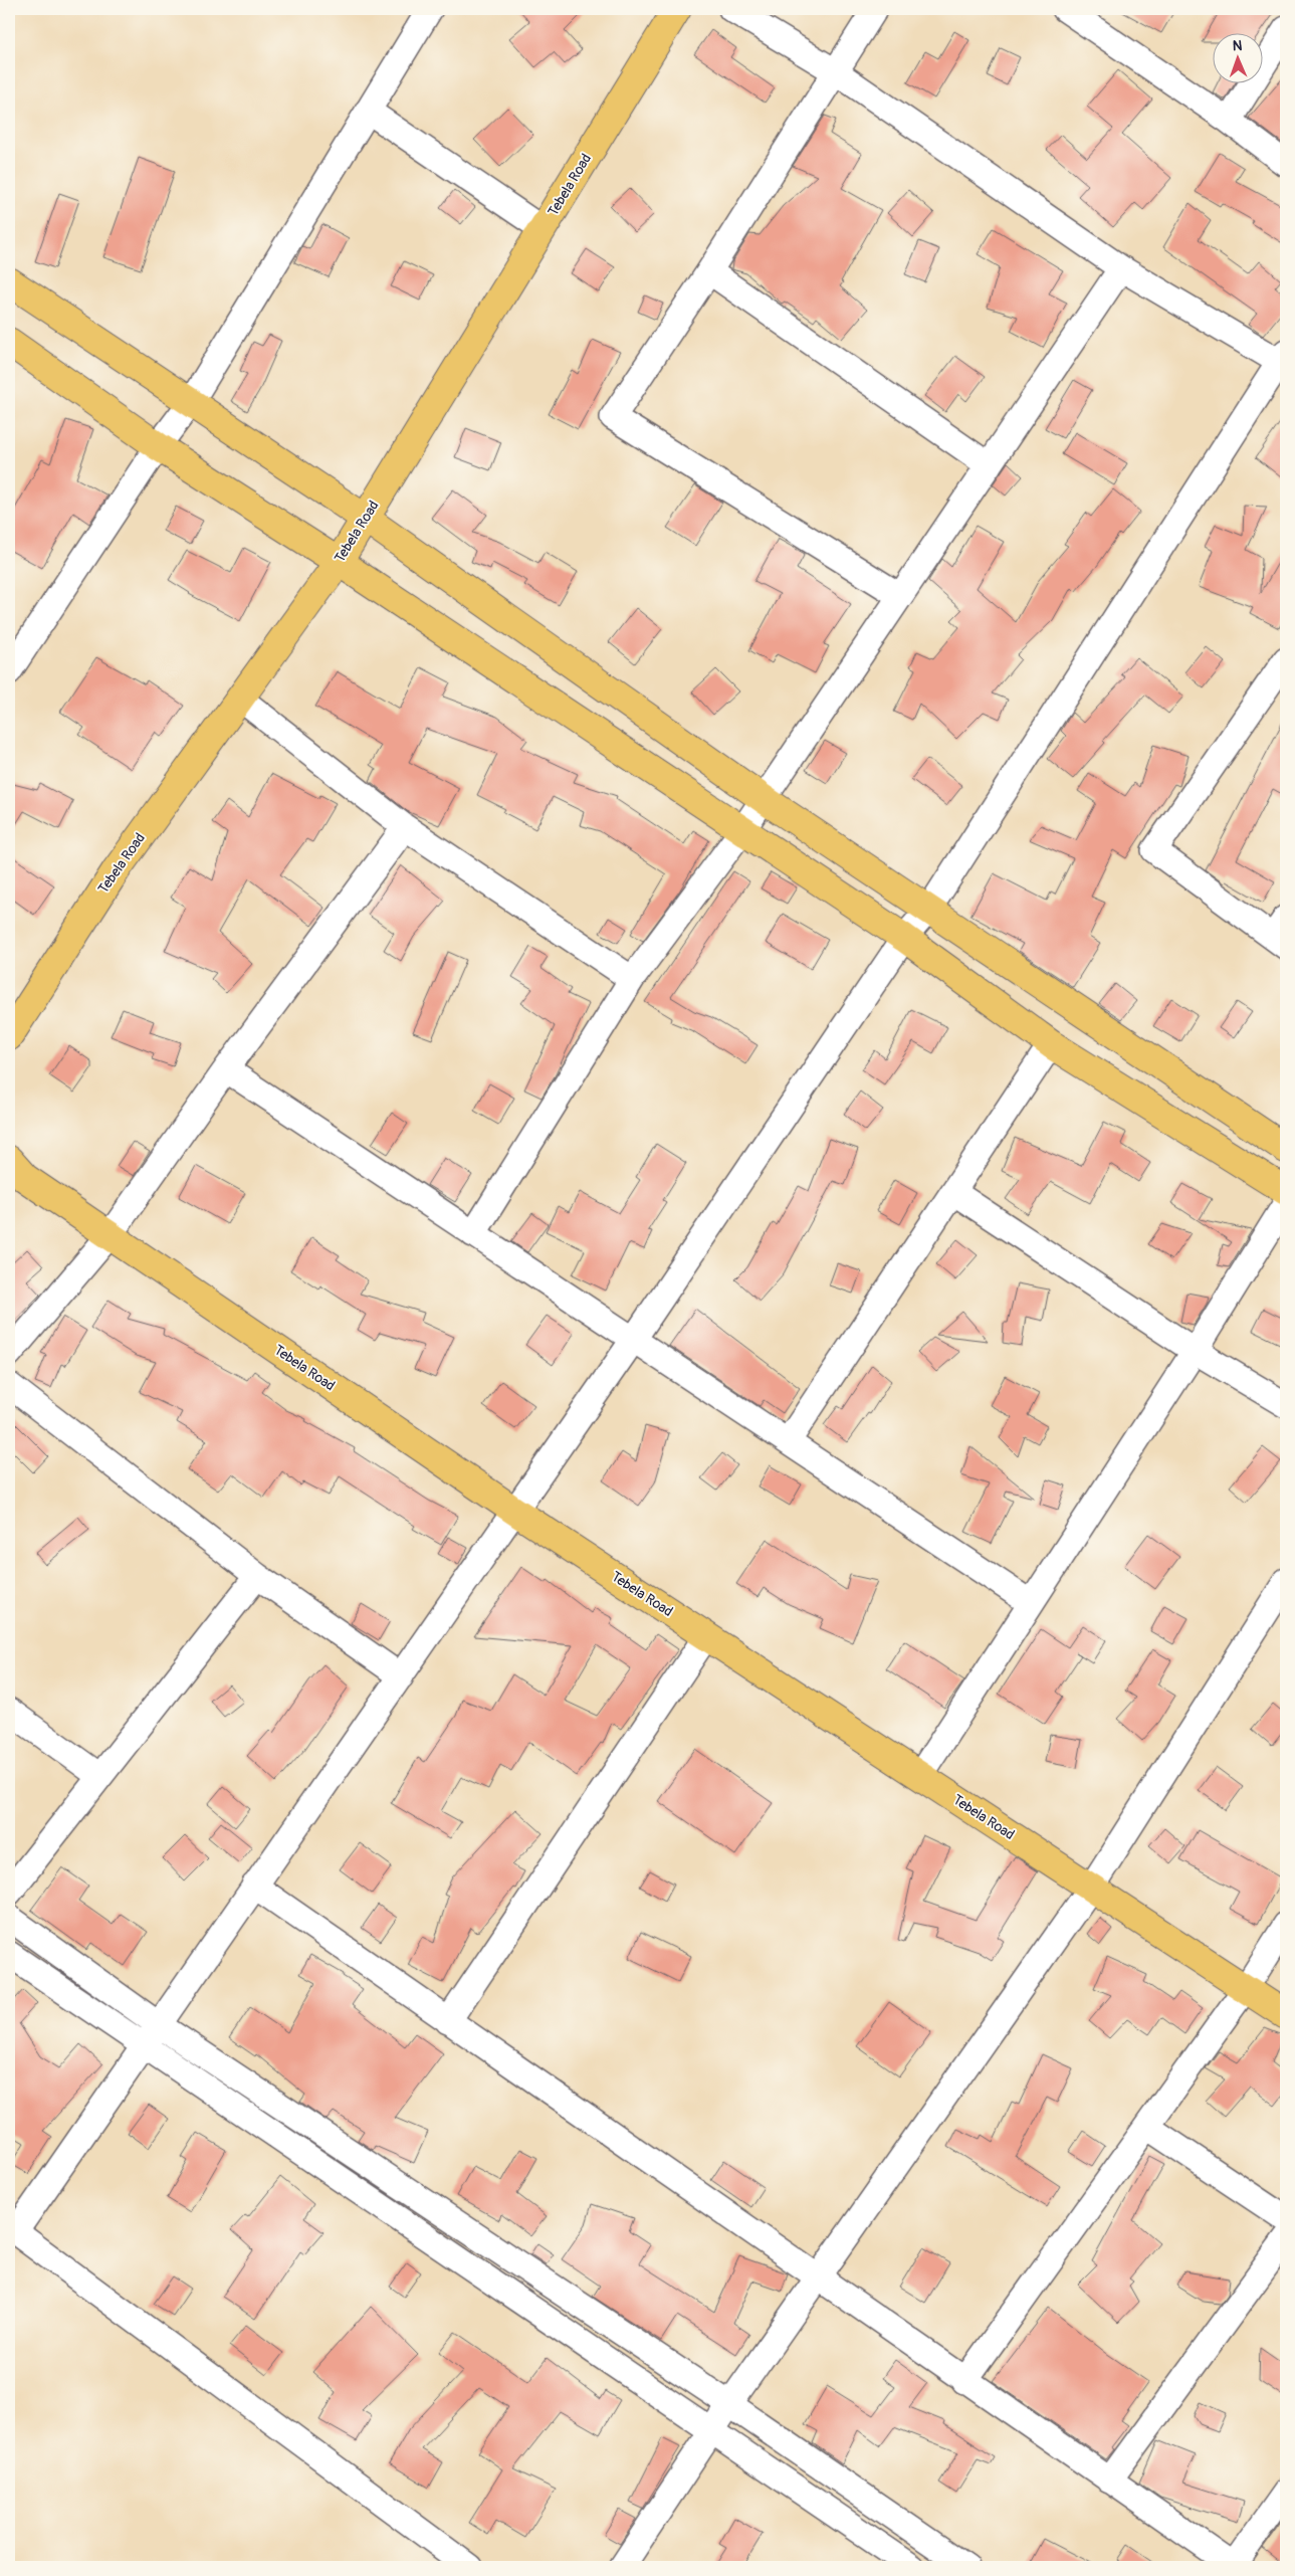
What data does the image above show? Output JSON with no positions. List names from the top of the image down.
{
  "streets": {
    "main road": ["Tebela Road"]
  },
  "north": "top"
}
